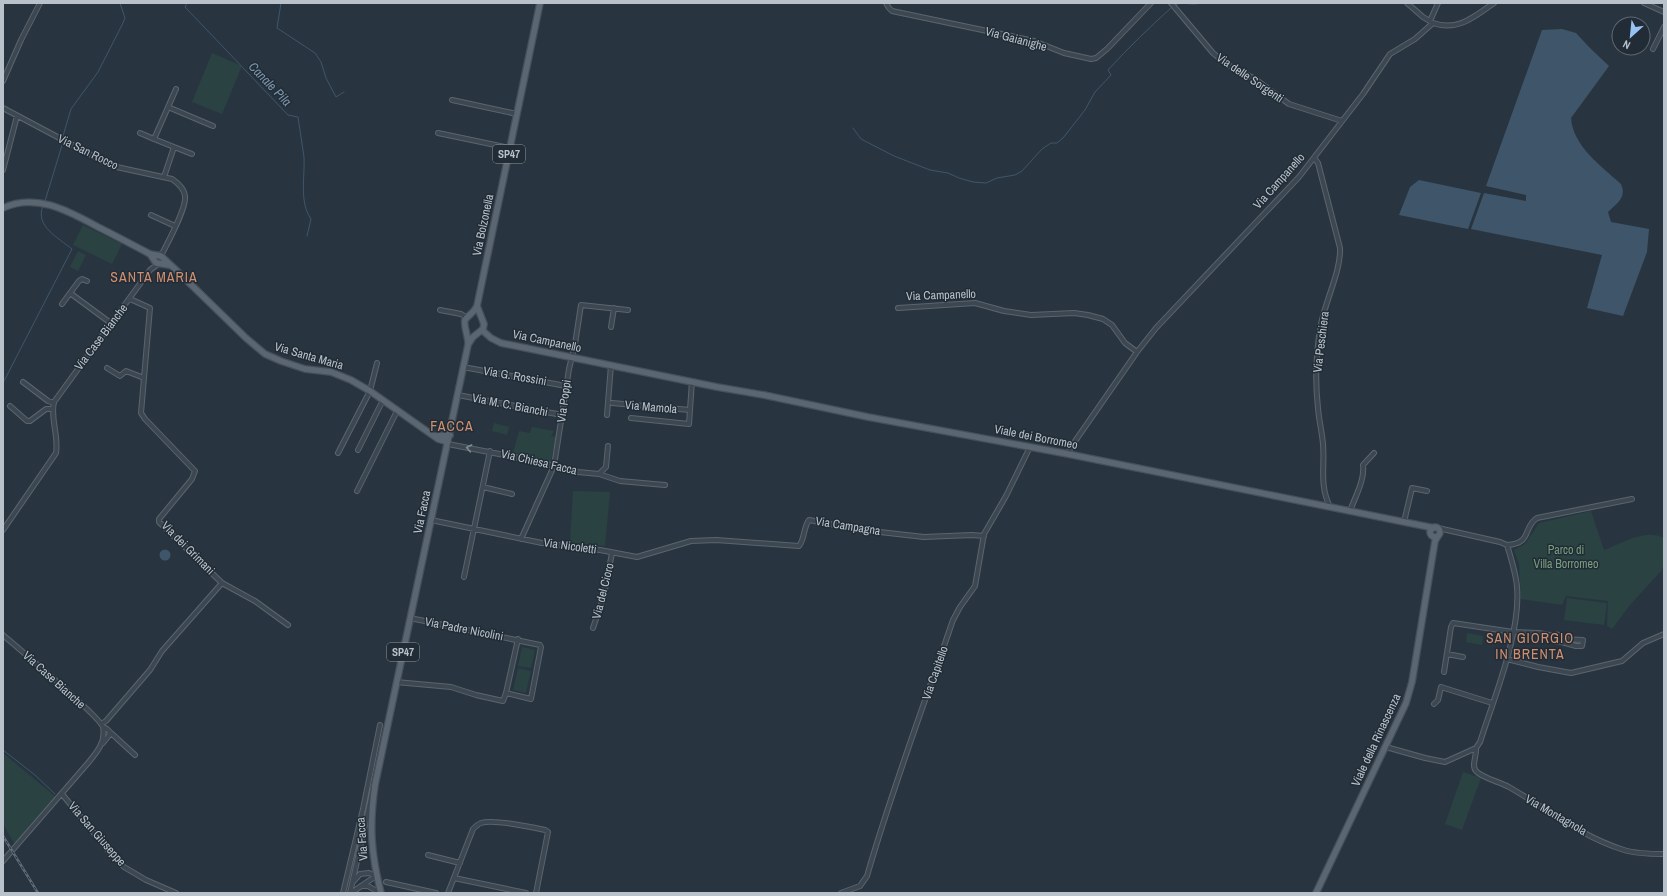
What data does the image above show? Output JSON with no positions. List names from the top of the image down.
{
  "streets": {
    "main road": [
      "SP47",
      "Via Campanello",
      "Via Bolzonella",
      "Via Santa Maria",
      "Viale dei Borromeo",
      "Via Facca",
      "Viale della Rinascenza"
    ],
    "street": [
      "Via Gaianighe",
      "Via delle Sorgenti",
      "Via San Rocco",
      "Via Case Bianche",
      "Via Peschiera",
      "Via G. Rossini",
      "Via Poppi",
      "Via M. C. Bianchi",
      "Via Mamola",
      "Via Chiesa Facca",
      "Via Campagna",
      "Via Nicoletti",
      "Via dei Grimani",
      "Via del Cioro",
      "Via Padre Nicolini",
      "Via Capitello",
      "Via Montagnola",
      "Via San Giuseppe"
    ]
  },
  "crossings": [
    ["Via delle Sorgenti", "Via Campanello"],
    ["Via San Rocco", "Via Case Bianche"],
    ["Via San Rocco", "Via Santa Maria"],
    ["SP47", "Via Campanello"],
    ["SP47", "Via Bolzonella"],
    ["SP47", "Via Facca"],
    ["Via Campanello", "Via Bolzonella"],
    ["Via Campanello", "Via Peschiera"],
    ["Via Campanello", "Via Poppi"],
    ["Via Campanello", "Via Mamola"],
    ["Via Campanello", "Viale dei Borromeo"],
    ["Via Campanello", "Via Facca"],
    ["Via Bolzonella", "Via Facca"],
    ["Via Case Bianche", "Via Santa Maria"],
    ["Via Case Bianche", "Via dei Grimani"],
    ["Via Peschiera", "Viale dei Borromeo"],
    ["Via Santa Maria", "Via Chiesa Facca"],
    ["Via Santa Maria", "Via Facca"],
    ["Via G. Rossini", "Via Poppi"],
    ["Via G. Rossini", "Via Facca"],
    ["Via Poppi", "Via M. C. Bianchi"],
    ["Via Poppi", "Via Chiesa Facca"],
    ["Via Poppi", "Via Nicoletti"],
    ["Via M. C. Bianchi", "Via Facca"],
    ["Viale dei Borromeo", "Via Capitello"],
    ["Viale dei Borromeo", "Viale della Rinascenza"],
    ["Via Chiesa Facca", "Via Facca"],
    ["Via Facca", "Via Nicoletti"],
    ["Via Facca", "Via Padre Nicolini"],
    ["Via Campagna", "Via Nicoletti"],
    ["Via Campagna", "Via Capitello"],
    ["Via Nicoletti", "Via del Cioro"]
  ],
  "districts": ["SANTA MARIA", "FACCA", "SAN GIORGIO IN BRENTA"],
  "water": ["Canale Pila"],
  "parks": ["Parco di Villa Borromeo"],
  "north": "bottom left"
}
